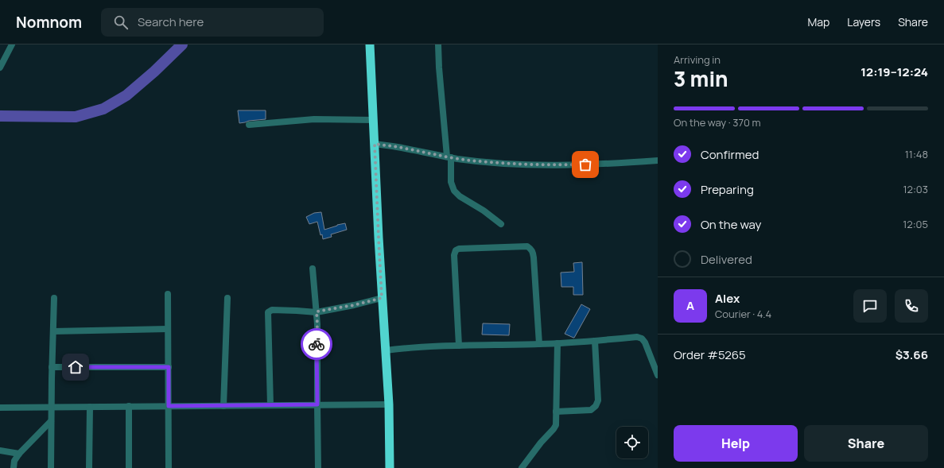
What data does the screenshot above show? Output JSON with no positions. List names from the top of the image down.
{
  "page": {
    "header": "Nomnom",
    "search": "Search here",
    "nav": ["Map", "Layers", "Share"],
    "heading": ["3 min", "Arriving in", "12:19–12:24"],
    "panel": [
      "Alex",
      "Courier · 4.4",
      "Order #5265",
      "$3.66"
    ],
    "bar": "On the way · 370 m",
    "list": [
      ["Confirmed", "11:48"],
      ["Preparing", "12:03"],
      ["On the way", "12:05"],
      "Delivered"
    ],
    "round": "A",
    "buttons": ["Help", "Share"]
  }
}
